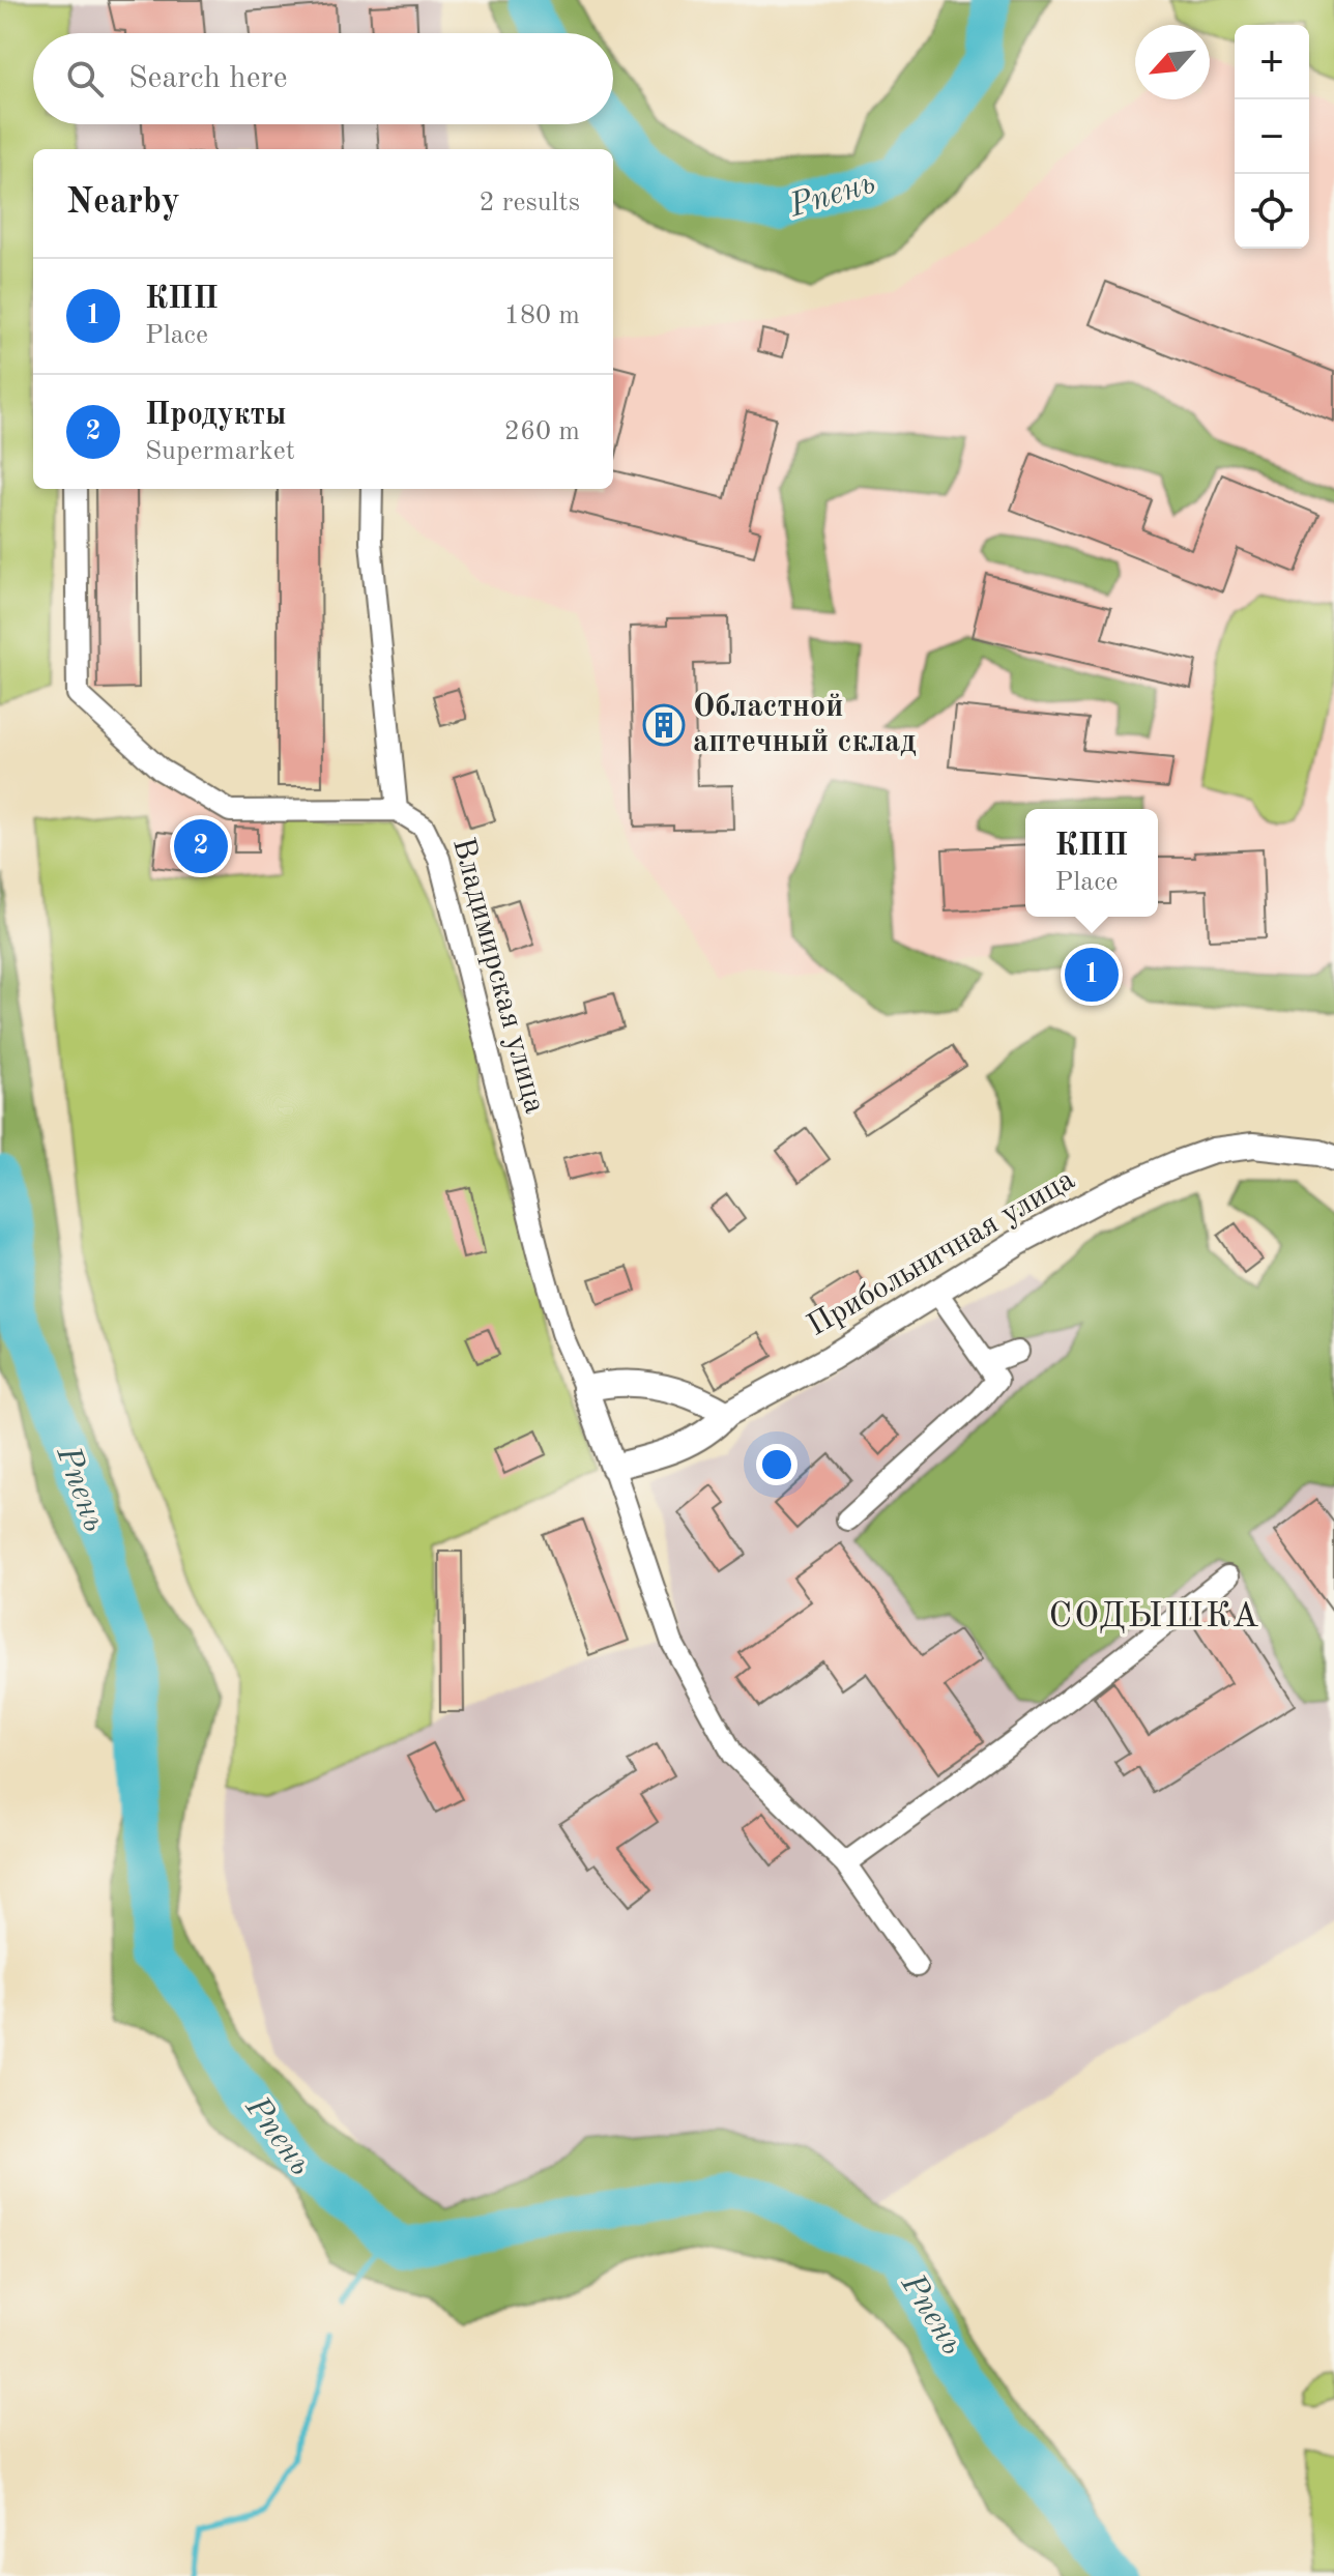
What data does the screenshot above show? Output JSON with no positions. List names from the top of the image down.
{
  "streets": {
    "street": ["Владимирская улица", "Прибольничная улица"]
  },
  "districts": ["СОДЫШКА"],
  "water": ["Рпень"],
  "places": {
    "building": ["Областной аптечный склад"]
  },
  "north": "bottom left",
  "page": {
    "map_buttons": ["+", "−"],
    "search": "Search here",
    "heading": ["Nearby", "2 results"],
    "list": [
      {
        "mark": "1",
        "name": "КПП",
        "note": "Place",
        "value": "180 m"
      },
      {
        "mark": "2",
        "name": "Продукты",
        "note": "Supermarket",
        "value": "260 m"
      }
    ],
    "popup": ["КПП", "Place"],
    "pins": ["2", "1"]
  }
}
